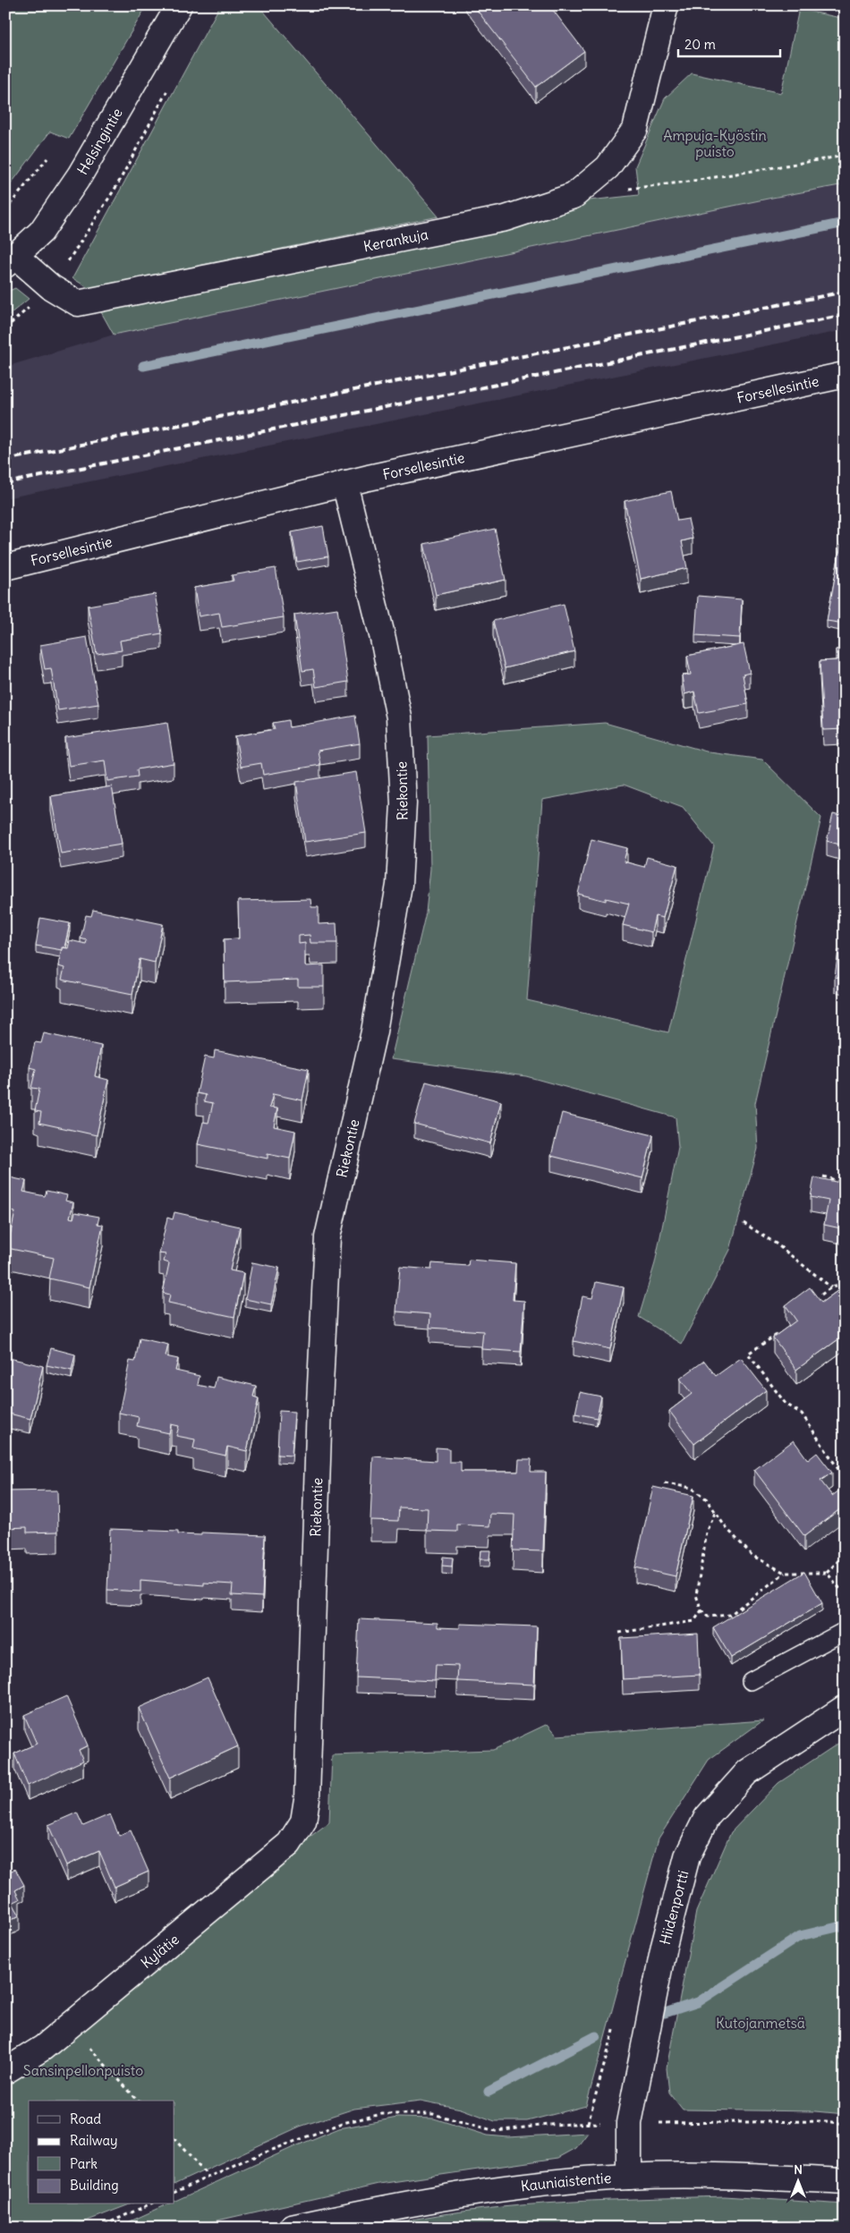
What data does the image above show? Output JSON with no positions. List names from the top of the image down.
{
  "streets": {
    "street": [
      "Helsingintie",
      "Kerankuja",
      "Forsellesintie",
      "Riekontie",
      "Hiidenportti",
      "Kylätie",
      "Kauniaistentie"
    ]
  },
  "crossings": [
    ["Helsingintie", "Kerankuja"],
    ["Forsellesintie", "Riekontie"],
    ["Riekontie", "Kylätie"],
    ["Hiidenportti", "Kauniaistentie"]
  ],
  "parks": ["Ampuja-Kyöstin puisto", "Kutojanmetsä", "Sansinpellonpuisto"],
  "legend": [
    "Road",
    "Railway",
    "Park",
    "Building"
  ],
  "scale_bar": "20 m",
  "north": "top"
}
